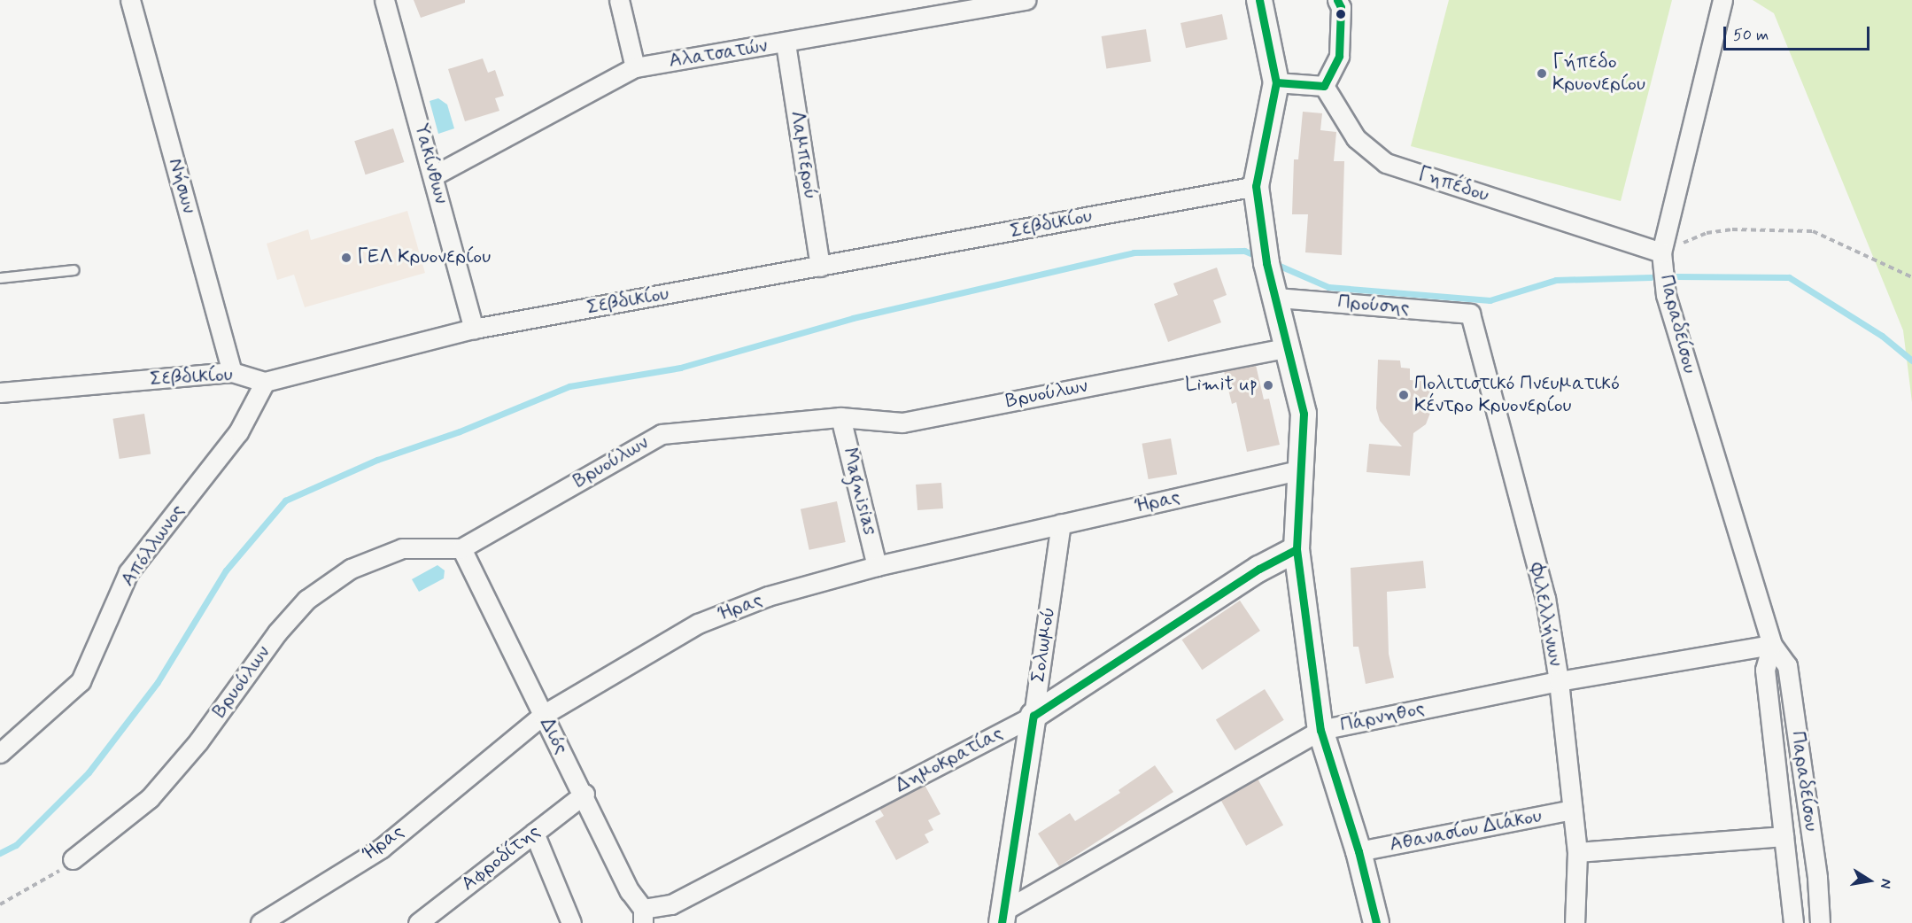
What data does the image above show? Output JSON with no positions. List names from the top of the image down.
{
  "streets": {
    "main road": ["Σολωμού", "Δημοκρατίας"],
    "street": [
      "Αλατσατών",
      "Λαμπερού",
      "Υακίνθων",
      "Γηπέδου",
      "Νήσων",
      "Σεβδικίου",
      "Προύσης",
      "Παραδείσου",
      "Βρυούλων",
      "Magnisias",
      "Ήρας",
      "Απόλλωνος",
      "Φιλελλήνων",
      "Πάρνηθος",
      "Διός",
      "Αθανασίου Διάκου",
      "Αφροδίτης"
    ]
  },
  "crossings": [
    ["Αλατσατών", "Λαμπερού"],
    ["Αλατσατών", "Υακίνθων"],
    ["Λαμπερού", "Σεβδικίου"],
    ["Υακίνθων", "Σεβδικίου"],
    ["Γηπέδου", "Παραδείσου"],
    ["Νήσων", "Σεβδικίου"],
    ["Σεβδικίου", "Απόλλωνος"],
    ["Προύσης", "Φιλελλήνων"],
    ["Παραδείσου", "Πάρνηθος"],
    ["Βρυούλων", "Magnisias"],
    ["Βρυούλων", "Διός"],
    ["Magnisias", "Ήρας"],
    ["Ήρας", "Σολωμού"],
    ["Ήρας", "Διός"],
    ["Φιλελλήνων", "Πάρνηθος"],
    ["Φιλελλήνων", "Αθανασίου Διάκου"],
    ["Σολωμού", "Πάρνηθος"],
    ["Σολωμού", "Δημοκρατίας"],
    ["Διός", "Δημοκρατίας"],
    ["Διός", "Αφροδίτης"]
  ],
  "places": [
    "Γήπεδο Κρυονερίου",
    "ΓΕΛ Κρυονερίου",
    "Limit up",
    "Πολιτιστικό Πνευματικό Κέντρο Κρυονερίου"
  ],
  "scale_bar": "50 m",
  "north": "right"
}
